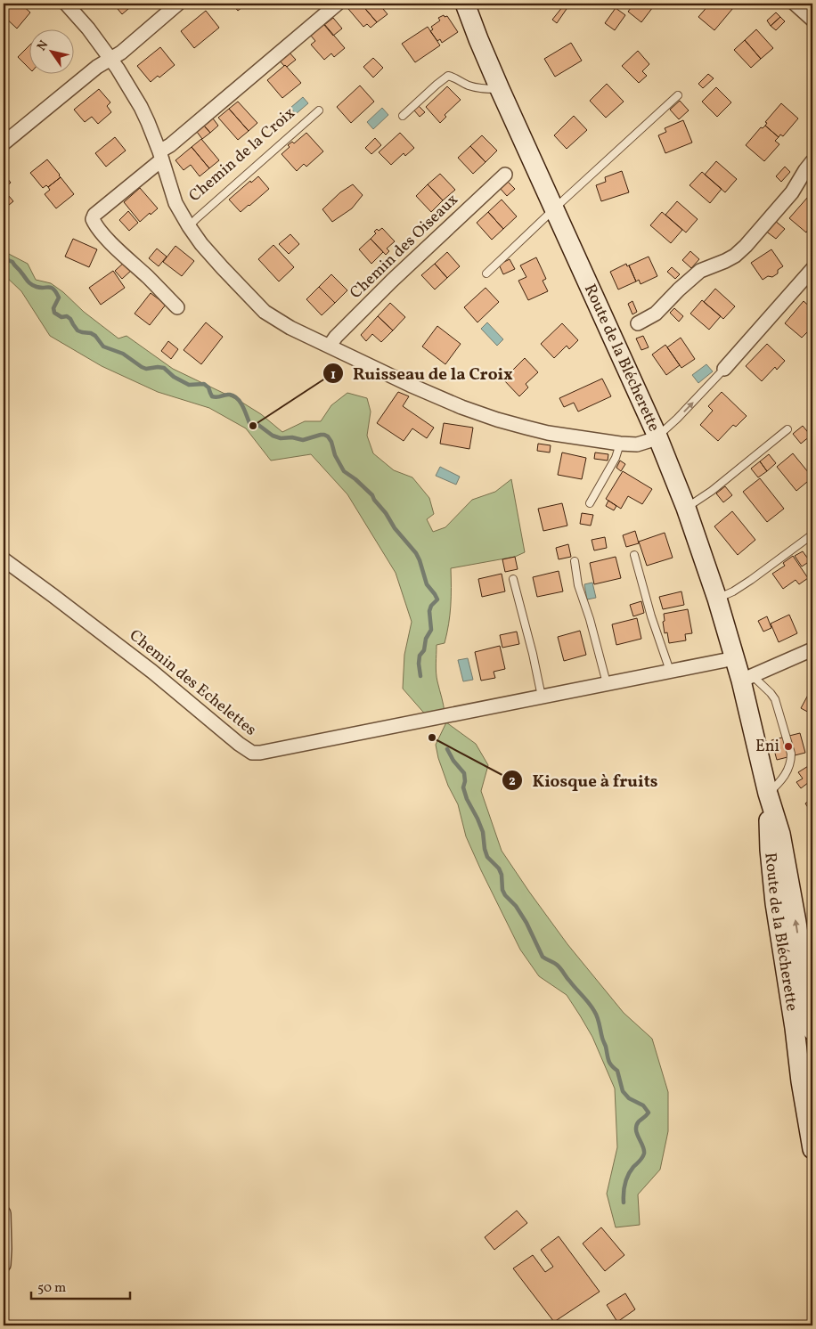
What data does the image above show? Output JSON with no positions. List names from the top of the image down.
{
  "streets": {
    "main road": ["Route de la Blécherette"],
    "street": ["Chemin de la Croix", "Chemin des Oiseaux", "Chemin des Echelettes"]
  },
  "crossings": [
    ["Chemin de la Croix", "Chemin des Oiseaux"],
    ["Chemin de la Croix", "Route de la Blécherette"],
    ["Route de la Blécherette", "Chemin des Echelettes"]
  ],
  "places": ["Ruisseau de la Croix", "Kiosque à fruits", "Eni"],
  "scale_bar": "50 m",
  "north": "top left"
}
